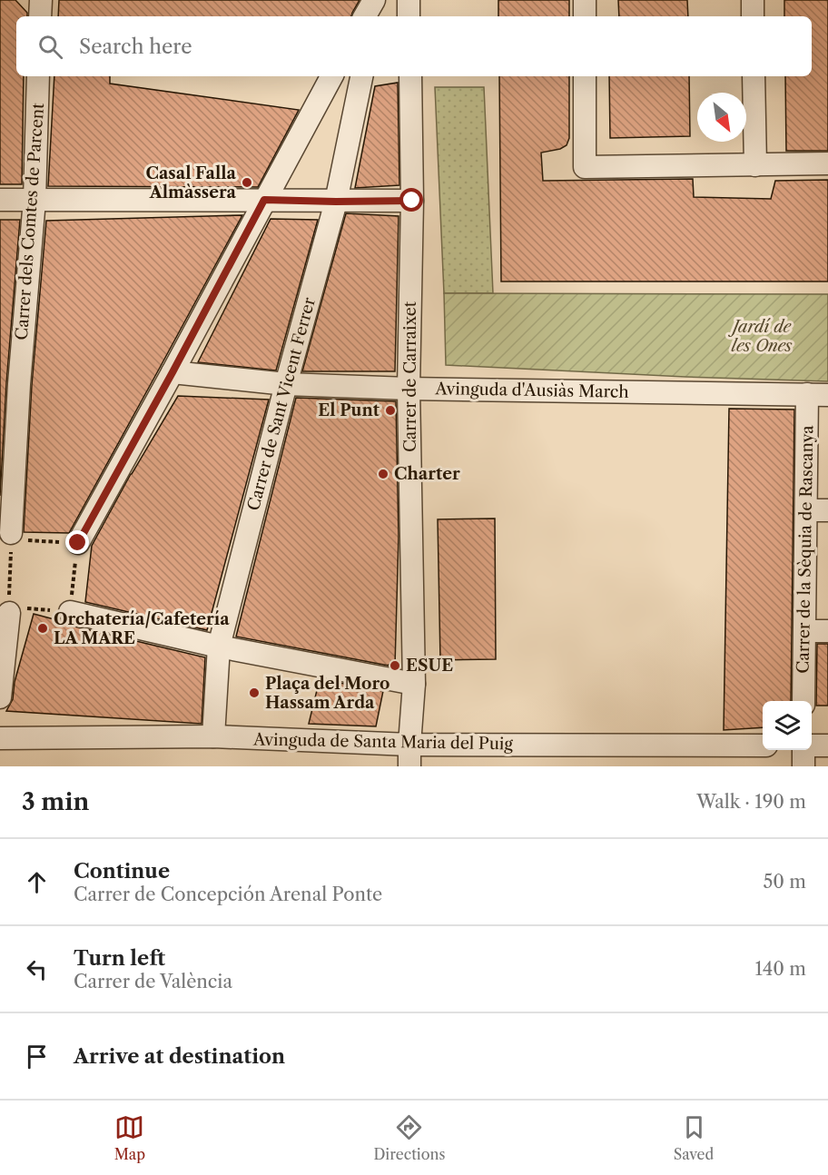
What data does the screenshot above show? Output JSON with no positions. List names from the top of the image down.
{
  "streets": {
    "street": [
      "Carrer dels Comtes de Parcent",
      "Carrer de Carraixet",
      "Avinguda d'Ausiàs March",
      "Carrer de Sant Vicent Ferrer",
      "Carrer de la Sèquia de Rascanya",
      "Avinguda de Santa Maria del Puig"
    ]
  },
  "crossings": [
    ["Carrer de Carraixet", "Avinguda d'Ausiàs March"],
    ["Carrer de Carraixet", "Avinguda de Santa Maria del Puig"],
    ["Avinguda d'Ausiàs March", "Carrer de Sant Vicent Ferrer"],
    ["Avinguda d'Ausiàs March", "Carrer de la Sèquia de Rascanya"],
    ["Carrer de Sant Vicent Ferrer", "Avinguda de Santa Maria del Puig"]
  ],
  "parks": ["Jardí de les Ones"],
  "places": [
    "Casal Falla Almàssera",
    "El Punt",
    "Charter",
    "Orchatería/Cafetería LA MARE",
    "ESUE",
    "Plaça del Moro Hassam Arda"
  ],
  "north": "bottom right",
  "page": {
    "search": "Search here",
    "heading": ["3 min", "Walk · 190 m"],
    "list": [
      ["Continue", "Carrer de Concepción Arenal Ponte", "50 m"],
      ["Turn left", "Carrer de València", "140 m"],
      "Arrive at destination"
    ],
    "nav": ["Map", "Directions", "Saved"]
  }
}
